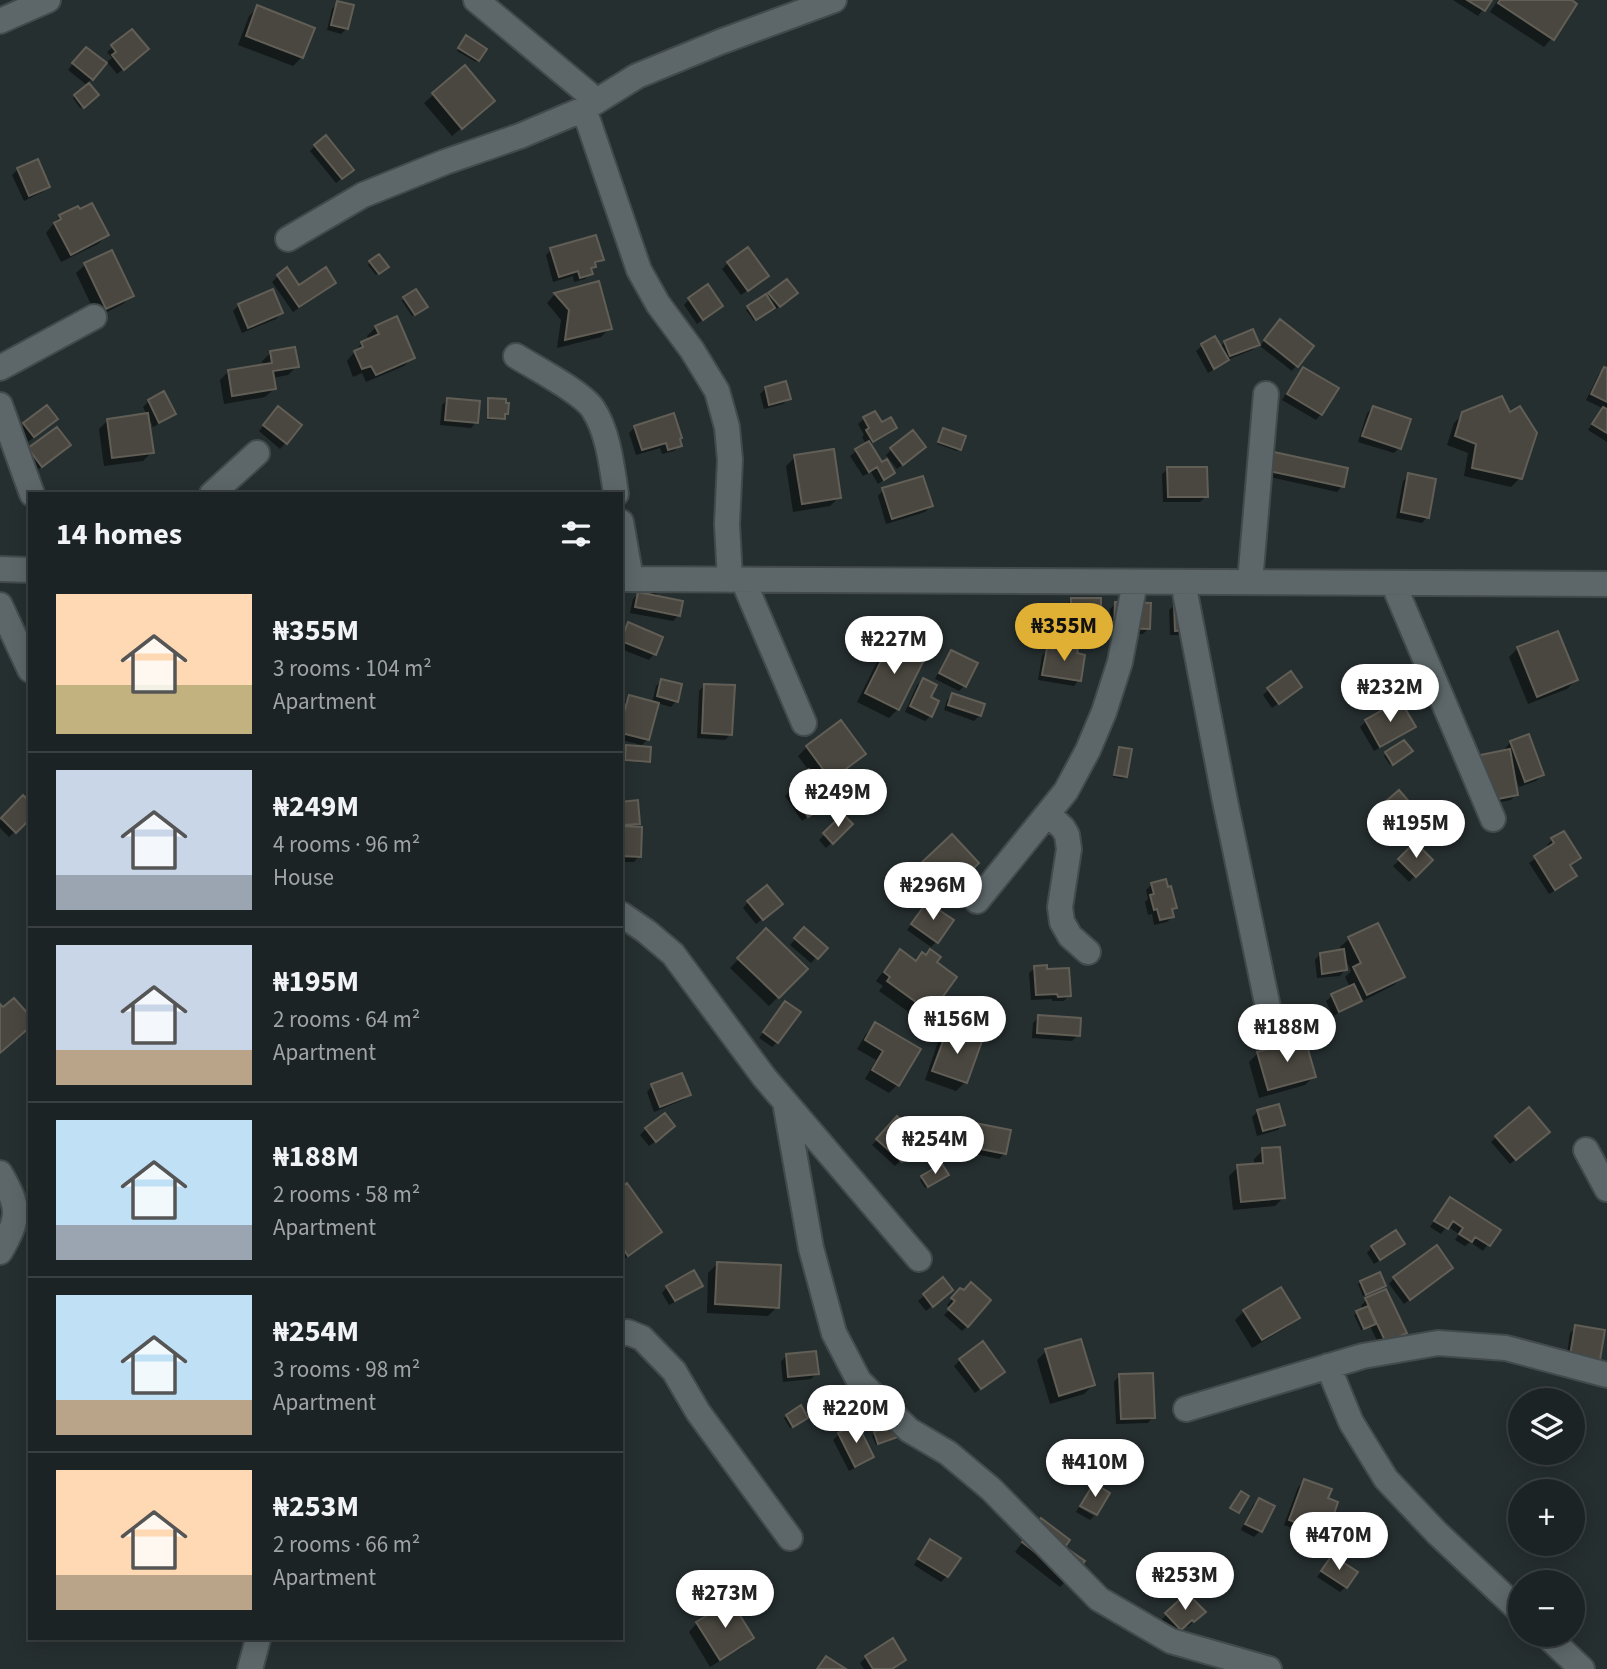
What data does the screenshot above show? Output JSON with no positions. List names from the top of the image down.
{
  "page": {
    "heading": "14 homes",
    "list": [
      {
        "name": "₦355M",
        "note": "3 rooms · 104 m² · Apartment"
      },
      {
        "name": "₦249M",
        "note": "4 rooms · 96 m² · House"
      },
      {
        "name": "₦195M",
        "note": "2 rooms · 64 m² · Apartment"
      },
      {
        "name": "₦188M",
        "note": "2 rooms · 58 m² · Apartment"
      },
      {
        "name": "₦254M",
        "note": "3 rooms · 98 m² · Apartment"
      },
      {
        "name": "₦253M",
        "note": "2 rooms · 66 m² · Apartment"
      }
    ],
    "price": [
      "₦355M",
      "₦227M",
      "₦232M",
      "₦249M",
      "₦195M",
      "₦296M",
      "₦156M",
      "₦188M",
      "₦254M",
      "₦220M",
      "₦410M",
      "₦470M",
      "₦253M",
      "₦273M"
    ],
    "map_buttons": ["+", "−"]
  }
}
